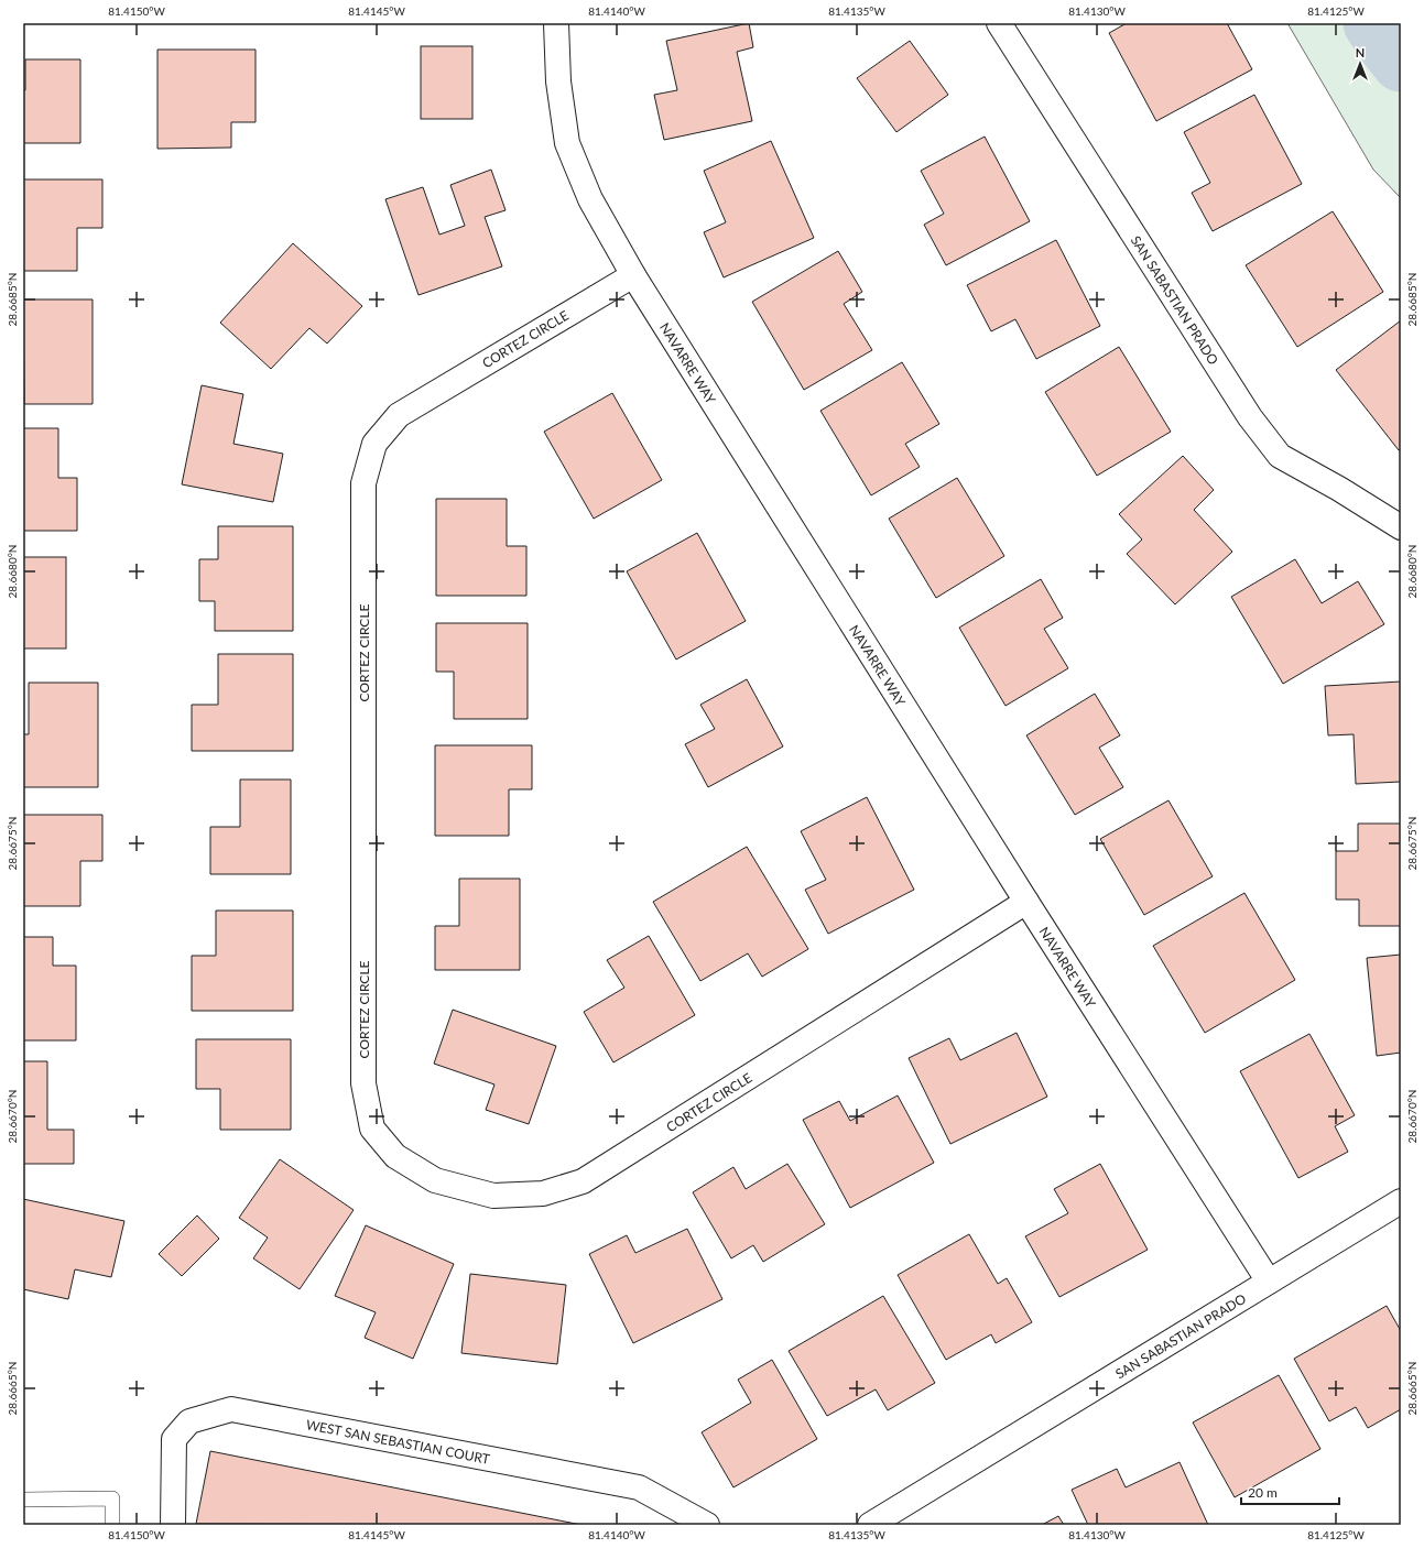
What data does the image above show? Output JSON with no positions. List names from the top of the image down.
{
  "streets": {
    "street": [
      "SAN SABASTIAN PRADO",
      "CORTEZ CIRCLE",
      "NAVARRE WAY",
      "WEST SAN SEBASTIAN COURT"
    ]
  },
  "crossings": [
    ["SAN SABASTIAN PRADO", "NAVARRE WAY"],
    ["CORTEZ CIRCLE", "NAVARRE WAY"]
  ],
  "scale_bar": "20 m",
  "north": "top",
  "coordinates": [
    "81.4150°W",
    "81.4145°W",
    "81.4140°W",
    "81.4135°W",
    "81.4130°W",
    "81.4125°W",
    "28.6685°N",
    "28.6680°N",
    "28.6675°N",
    "28.6670°N",
    "28.6665°N"
  ]
}
